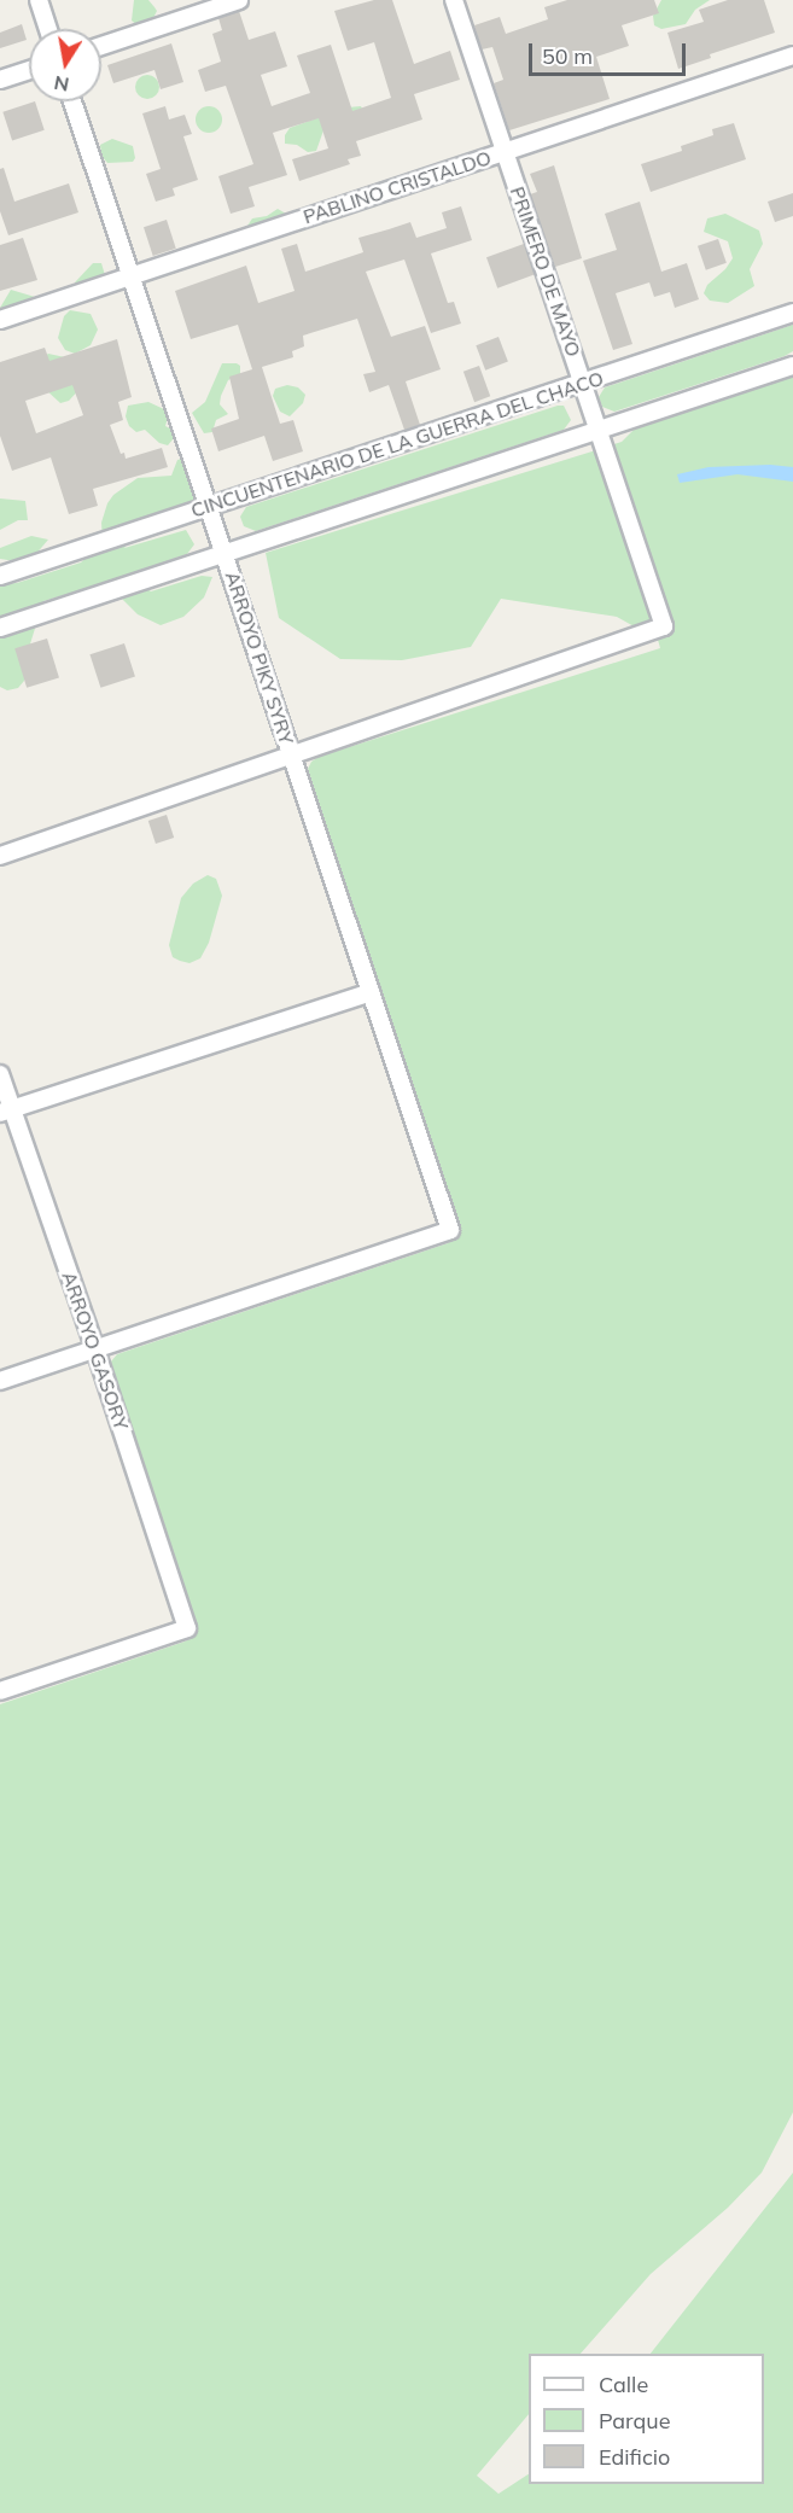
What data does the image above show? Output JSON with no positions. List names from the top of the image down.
{
  "streets": {
    "street": [
      "PABLINO CRISTALDO",
      "PRIMERO DE MAYO",
      "CINCUENTENARIO DE LA GUERRA DEL CHACO",
      "ARROYO PIKY SYRY",
      "ARROYO GASORY"
    ]
  },
  "crossings": [
    ["PABLINO CRISTALDO", "PRIMERO DE MAYO"],
    ["PABLINO CRISTALDO", "ARROYO PIKY SYRY"],
    ["PRIMERO DE MAYO", "CINCUENTENARIO DE LA GUERRA DEL CHACO"],
    ["PRIMERO DE MAYO", "ARROYO PIKY SYRY"],
    ["CINCUENTENARIO DE LA GUERRA DEL CHACO", "ARROYO PIKY SYRY"],
    ["ARROYO PIKY SYRY", "ARROYO GASORY"]
  ],
  "legend": ["Calle", "Parque", "Edificio"],
  "scale_bar": "50 m",
  "north": "bottom"
}
